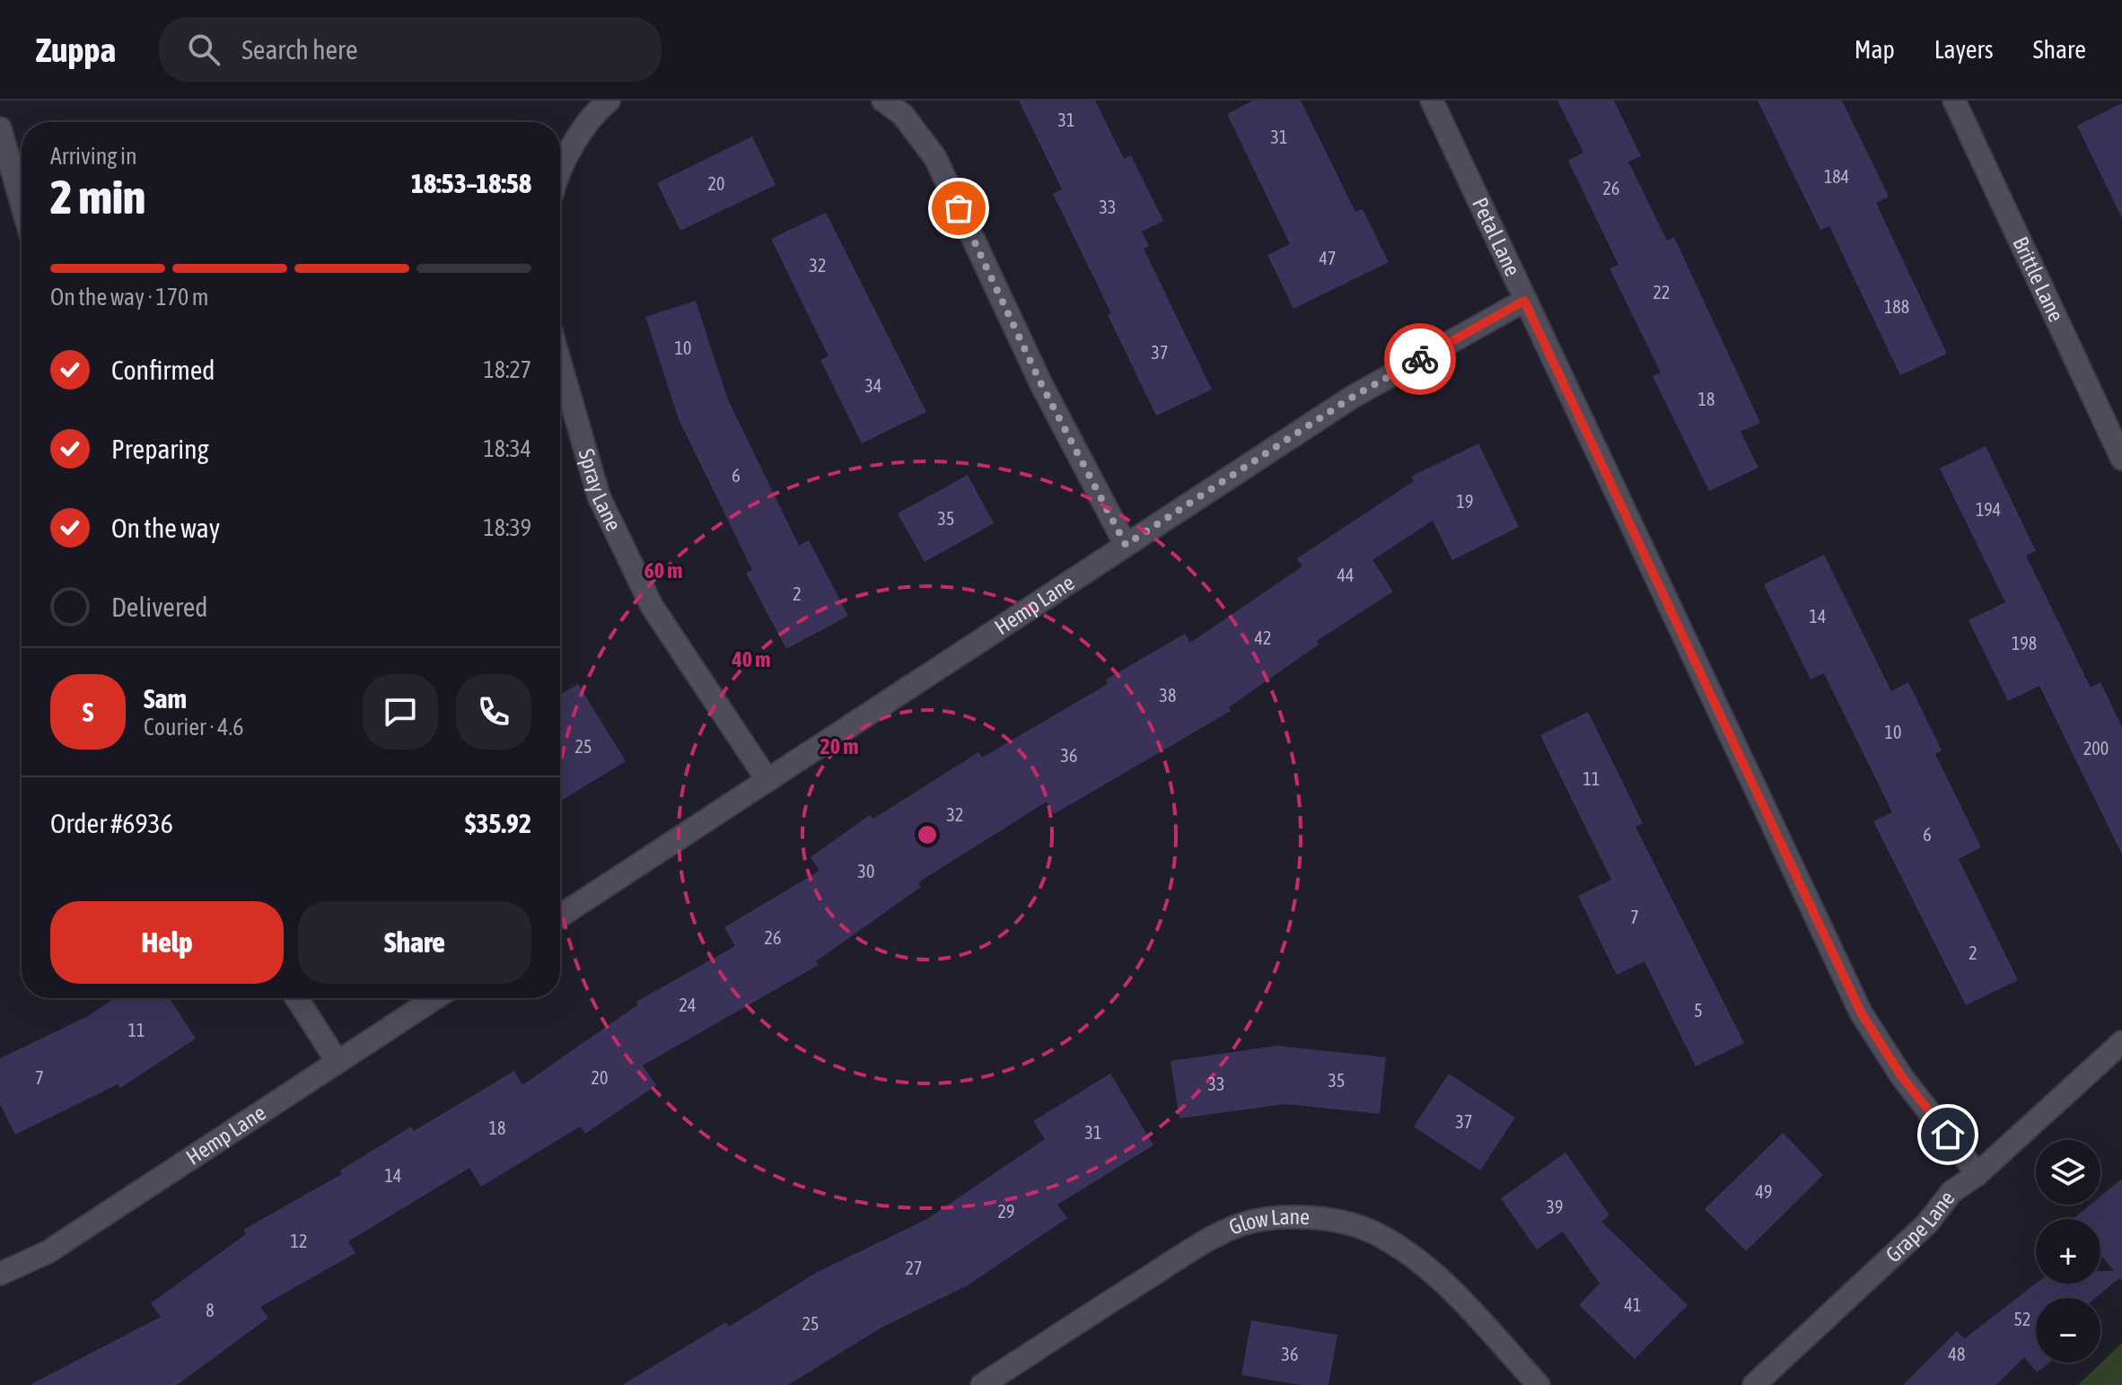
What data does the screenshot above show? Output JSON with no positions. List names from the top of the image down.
{
  "streets": {
    "street": [
      "Petal Lane",
      "Brittle Lane",
      "Spray Lane",
      "Hemp Lane",
      "Grape Lane",
      "Glow Lane"
    ]
  },
  "crossings": [
    ["Petal Lane", "Hemp Lane"],
    ["Petal Lane", "Grape Lane"],
    ["Spray Lane", "Hemp Lane"]
  ],
  "house_numbers": [
    "31",
    "31",
    "184",
    "20",
    "26",
    "33",
    "47",
    "32",
    "22",
    "188",
    "10",
    "37",
    "34",
    "18",
    "6",
    "19",
    "194",
    "35",
    "44",
    "2",
    "14",
    "42",
    "198",
    "38",
    "10",
    "25",
    "200",
    "36",
    "11",
    "32",
    "6",
    "30",
    "7",
    "26",
    "2",
    "24",
    "5",
    "11",
    "7",
    "20",
    "35",
    "33",
    "37",
    "18",
    "31",
    "14",
    "49",
    "39",
    "29",
    "12",
    "27",
    "41",
    "8",
    "52",
    "25",
    "36",
    "48"
  ],
  "page": {
    "header": "Zuppa",
    "search": "Search here",
    "nav": ["Map", "Layers", "Share"],
    "heading": ["2 min", "Arriving in", "18:53–18:58"],
    "panel": [
      "Sam",
      "Courier · 4.6",
      "Order #6936",
      "$35.92"
    ],
    "bar": "On the way · 170 m",
    "list": [
      ["Confirmed", "18:27"],
      ["Preparing", "18:34"],
      ["On the way", "18:39"],
      "Delivered"
    ],
    "round": "S",
    "buttons": ["Help", "Share"],
    "map_buttons": ["+", "−"]
  },
  "rings": ["60 m", "40 m", "20 m"]
}
